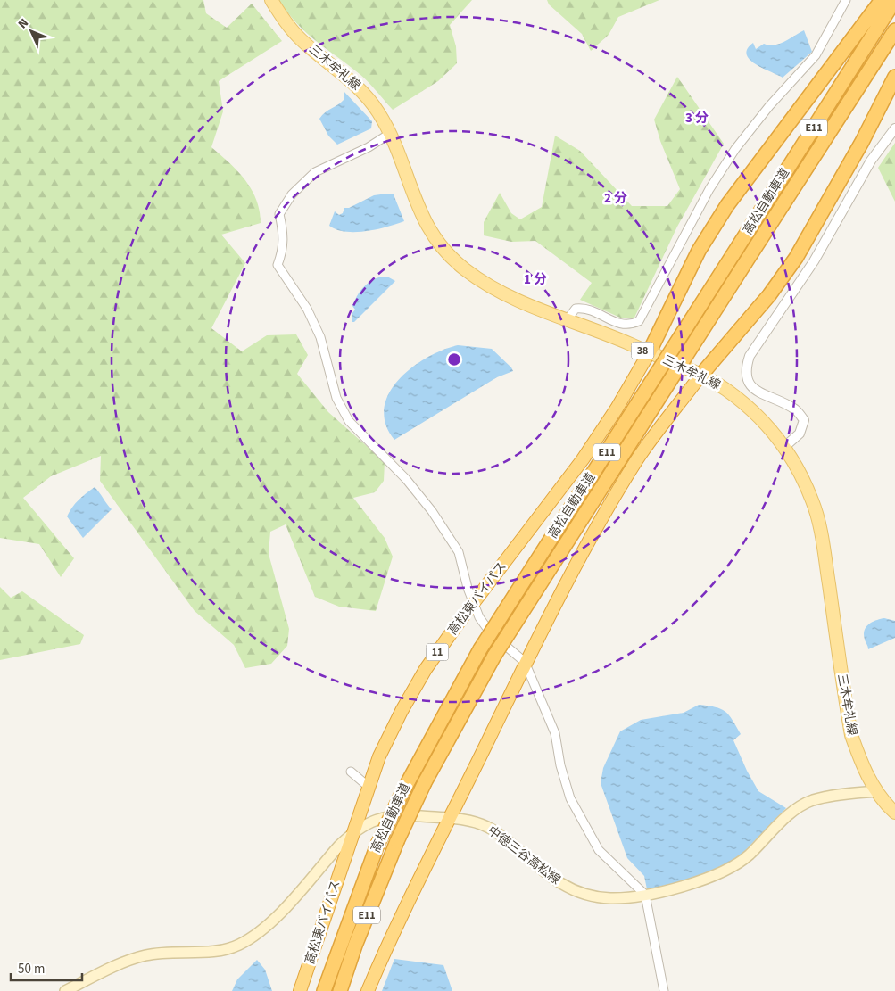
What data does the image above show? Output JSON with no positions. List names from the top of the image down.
{
  "streets": {
    "highway": [
      "E11",
      "高松自動車道",
      "高松東バイパス",
      "11"
    ],
    "main road": ["三木牟礼線", "38", "中徳三谷高松線"]
  },
  "crossings": [
    ["三木牟礼線", "高松東バイパス"],
    ["三木牟礼線", "中徳三谷高松線"],
    ["高松東バイパス", "中徳三谷高松線"]
  ],
  "scale_bar": "50 m",
  "north": "top left",
  "rings": ["3 分", "2 分", "1 分"]
}
